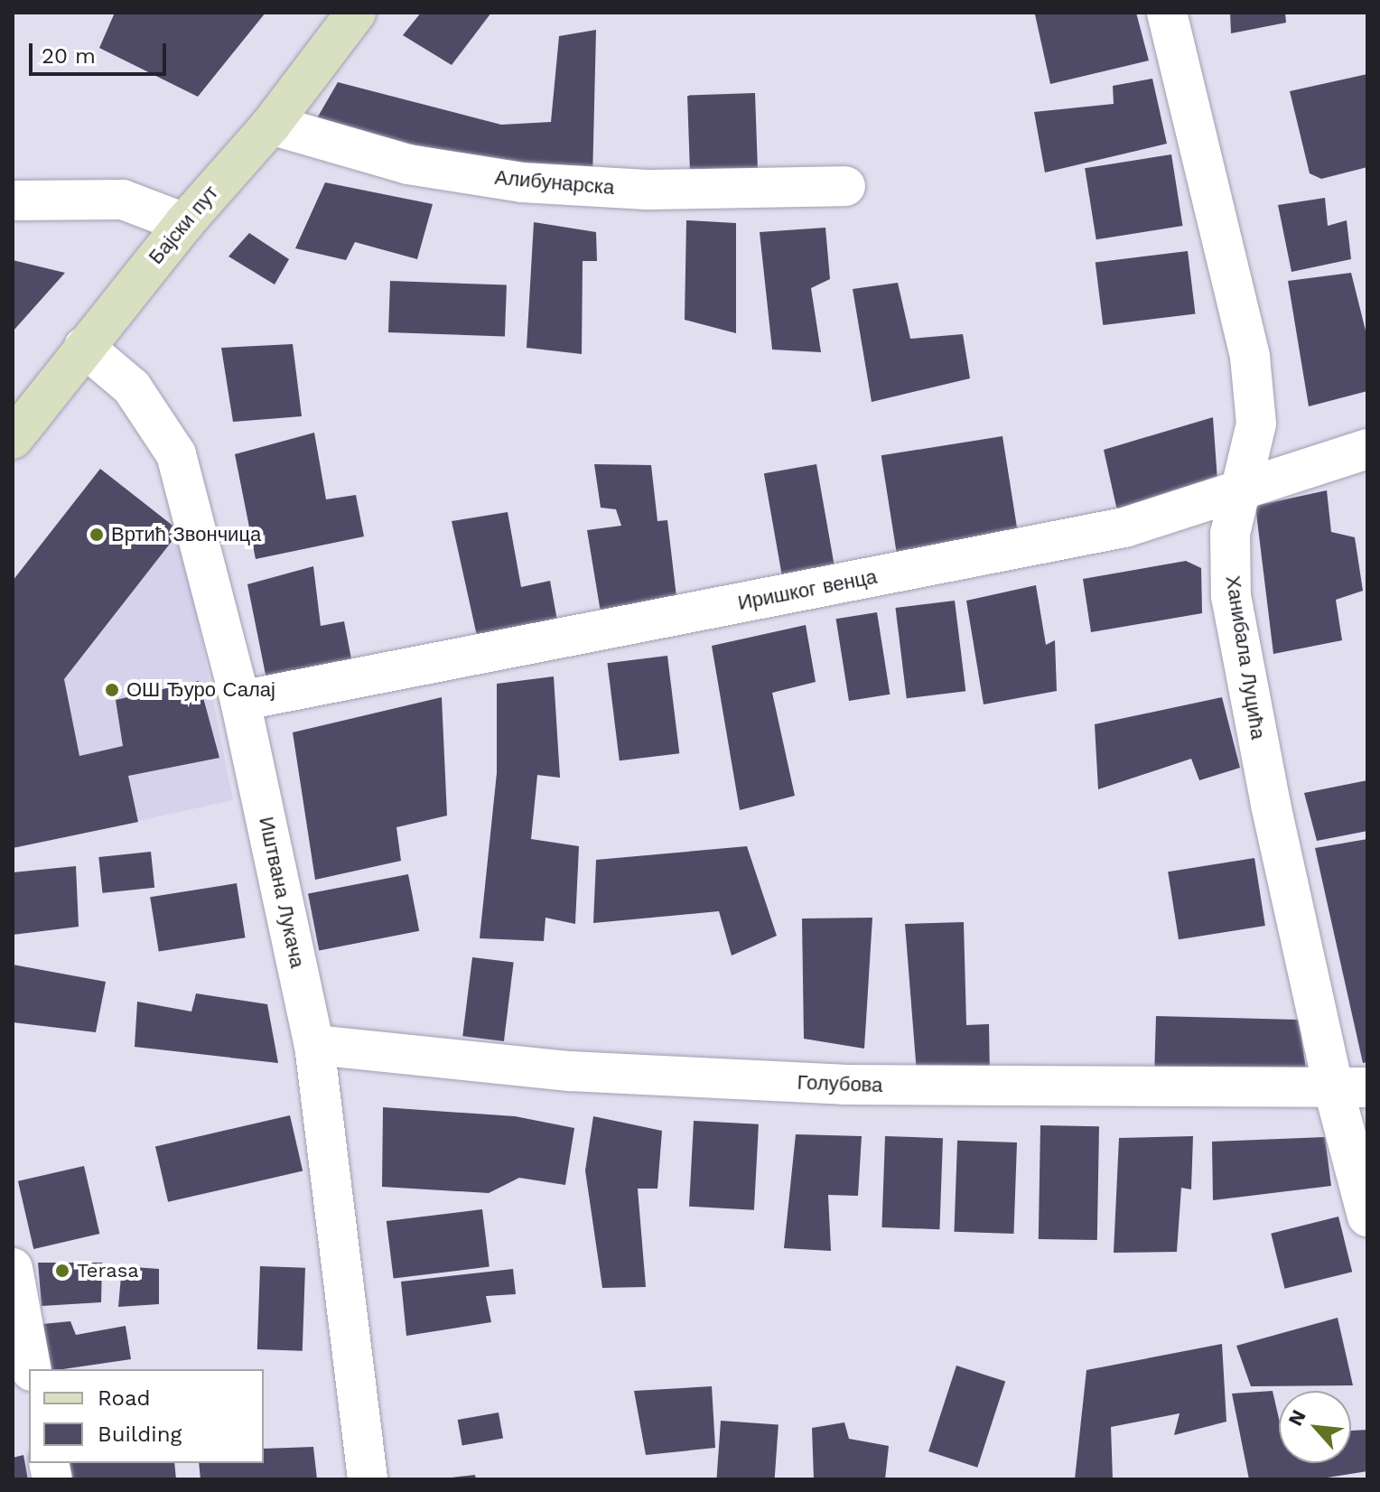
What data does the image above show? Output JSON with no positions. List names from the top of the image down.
{
  "streets": {
    "street": [
      "Алибунарска",
      "Бајски пут",
      "Иришког венца",
      "Ханибала Луцића",
      "Иштвана Лукача",
      "Голубова"
    ]
  },
  "crossings": [
    ["Алибунарска", "Бајски пут"],
    ["Бајски пут", "Иштвана Лукача"],
    ["Иришког венца", "Ханибала Луцића"],
    ["Иришког венца", "Иштвана Лукача"],
    ["Ханибала Луцића", "Голубова"],
    ["Иштвана Лукача", "Голубова"]
  ],
  "places": ["Вртић Звончица", "ОШ Ђуро Салај", "Terasa"],
  "legend": ["Road", "Building"],
  "scale_bar": "20 m",
  "north": "top left"
}
